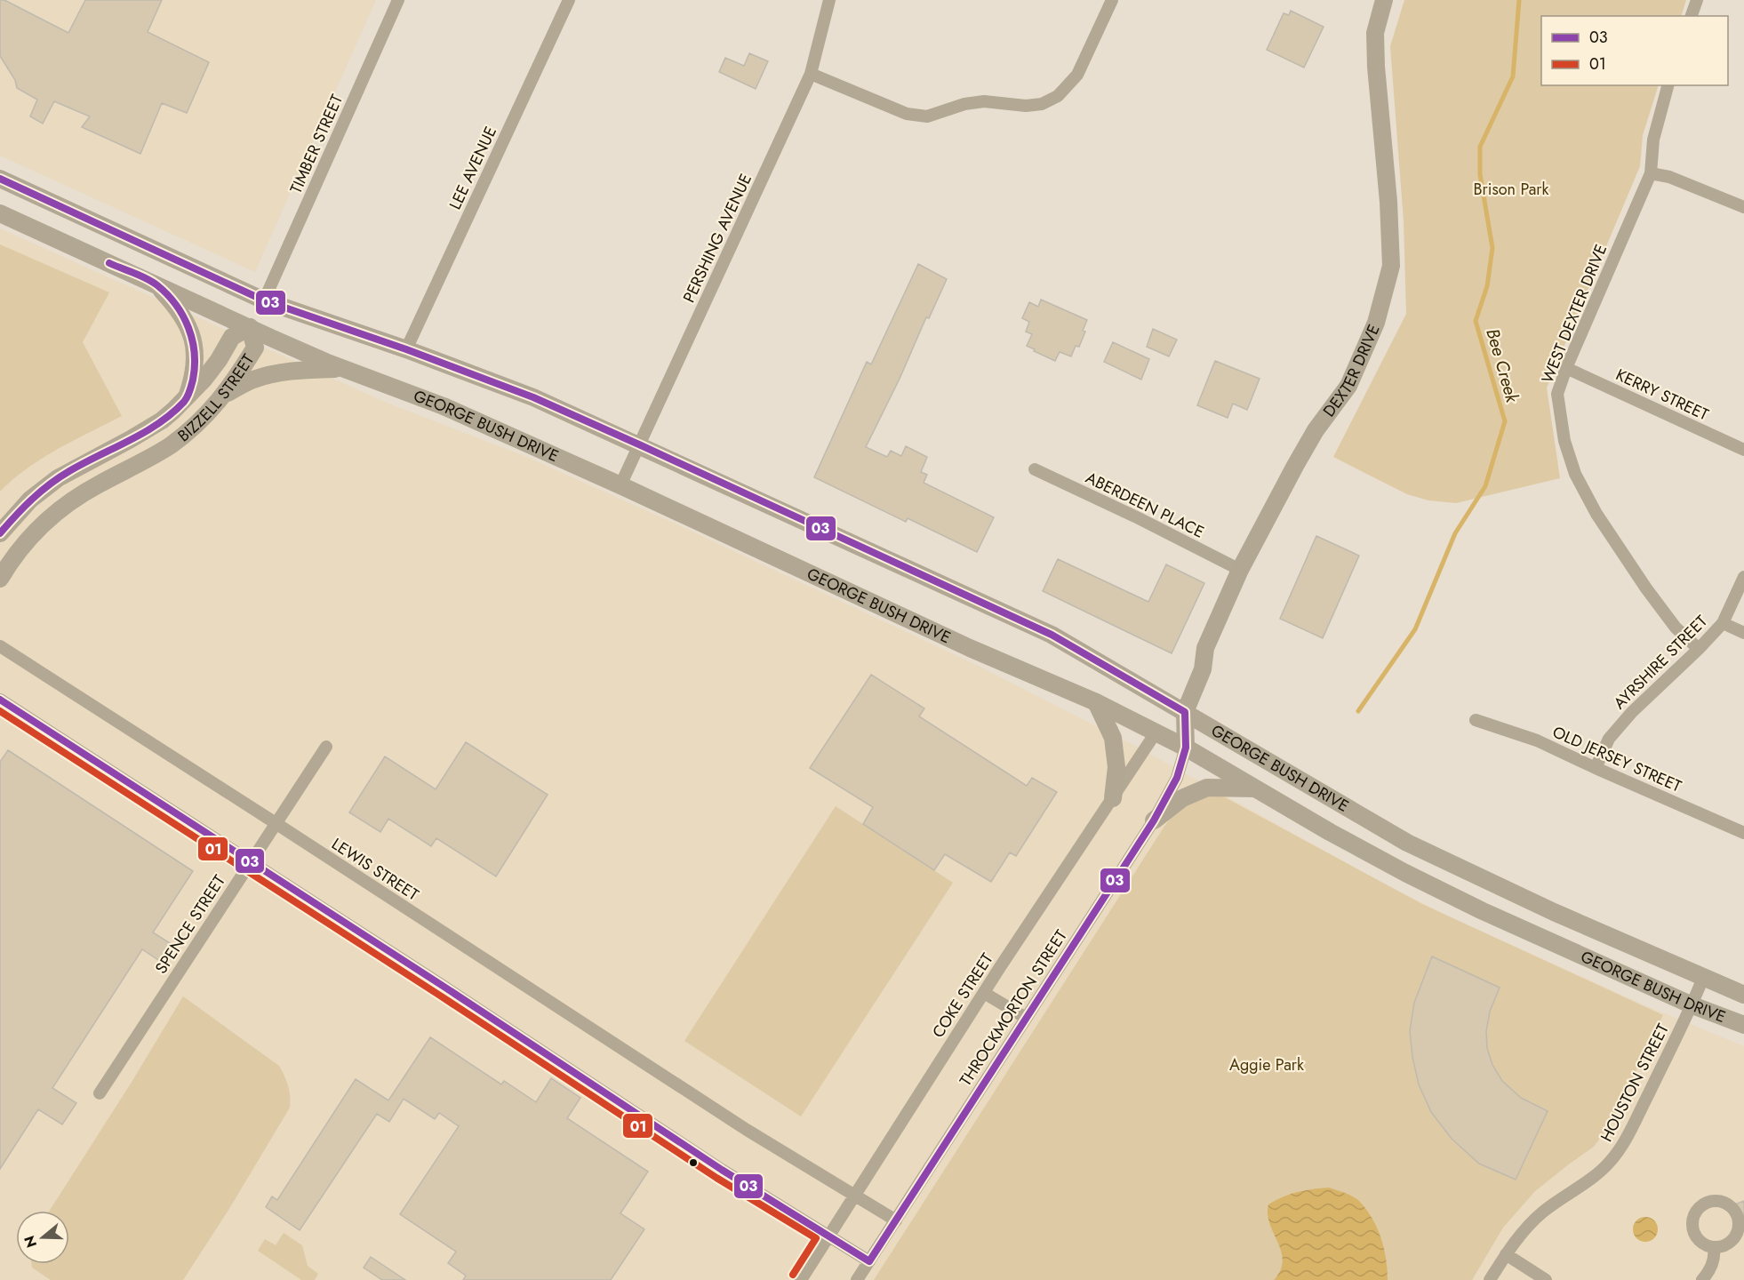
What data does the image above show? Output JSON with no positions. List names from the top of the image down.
{
  "streets": {
    "main road": ["DEXTER DRIVE", "BIZZELL STREET", "GEORGE BUSH DRIVE"],
    "street": [
      "TIMBER STREET",
      "LEE AVENUE",
      "PERSHING AVENUE",
      "WEST DEXTER DRIVE",
      "KERRY STREET",
      "ABERDEEN PLACE",
      "AYRSHIRE STREET",
      "OLD JERSEY STREET",
      "LEWIS STREET",
      "SPENCE STREET",
      "COKE STREET",
      "THROCKMORTON STREET",
      "HOUSTON STREET"
    ]
  },
  "crossings": [
    ["TIMBER STREET", "GEORGE BUSH DRIVE"],
    ["LEE AVENUE", "GEORGE BUSH DRIVE"],
    ["PERSHING AVENUE", "GEORGE BUSH DRIVE"],
    ["WEST DEXTER DRIVE", "KERRY STREET"],
    ["WEST DEXTER DRIVE", "AYRSHIRE STREET"],
    ["DEXTER DRIVE", "GEORGE BUSH DRIVE"],
    ["DEXTER DRIVE", "ABERDEEN PLACE"],
    ["BIZZELL STREET", "GEORGE BUSH DRIVE"],
    ["GEORGE BUSH DRIVE", "COKE STREET"],
    ["GEORGE BUSH DRIVE", "THROCKMORTON STREET"],
    ["GEORGE BUSH DRIVE", "HOUSTON STREET"],
    ["AYRSHIRE STREET", "OLD JERSEY STREET"],
    ["LEWIS STREET", "SPENCE STREET"],
    ["LEWIS STREET", "COKE STREET"],
    ["LEWIS STREET", "THROCKMORTON STREET"]
  ],
  "water": ["Bee Creek"],
  "parks": ["Brison Park", "Aggie Park"],
  "lines": ["transit line 03", "transit line 01"],
  "legend": ["03", "01"],
  "north": "left"
}
